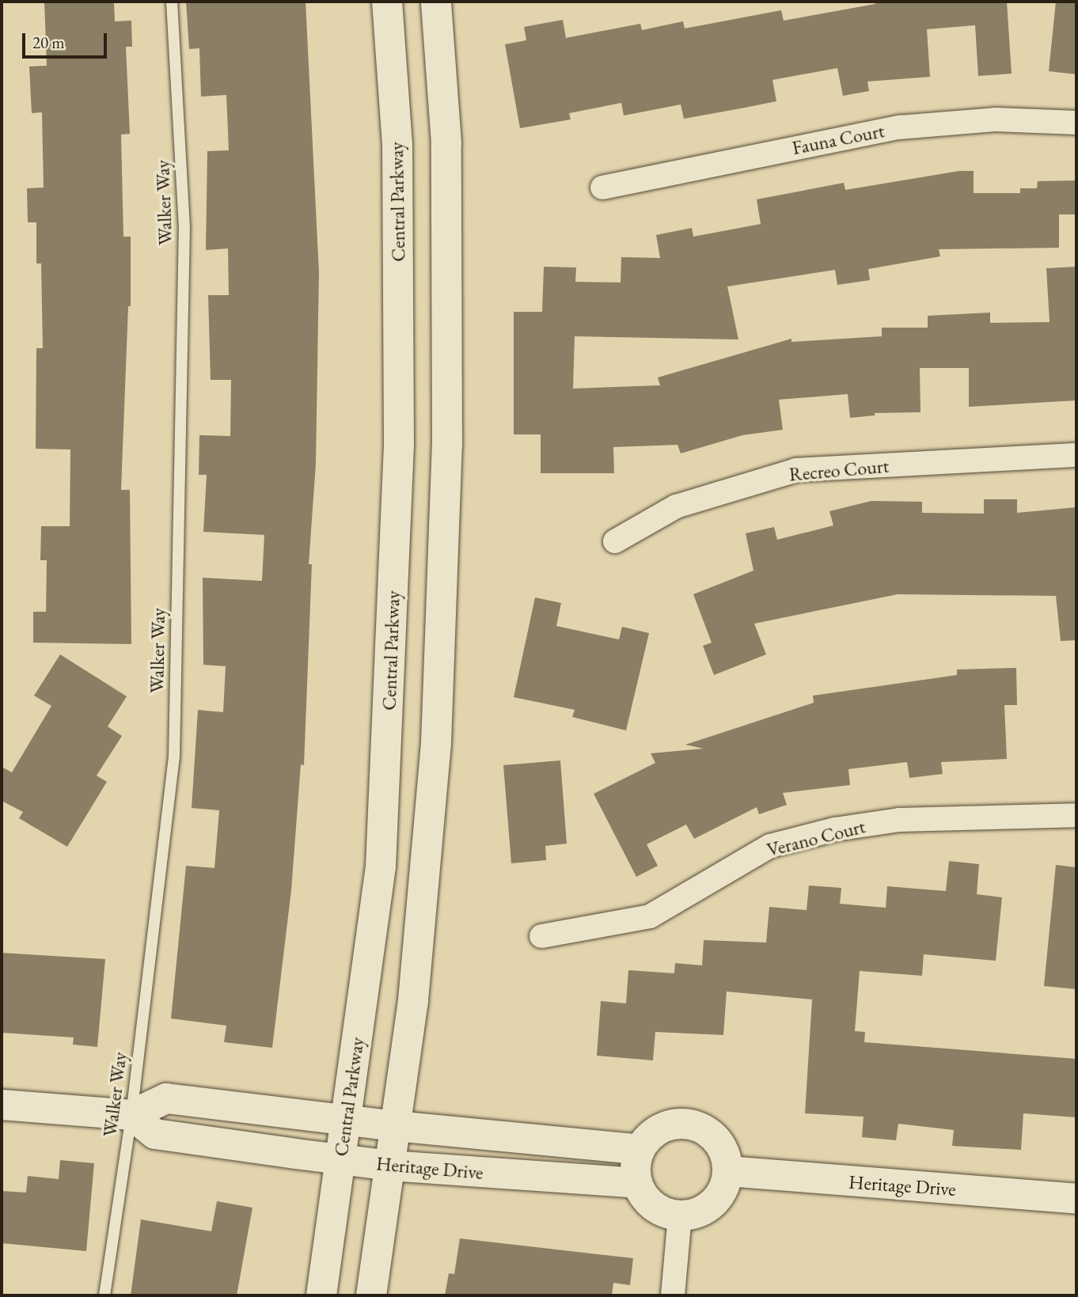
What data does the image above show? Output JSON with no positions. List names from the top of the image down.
{
  "streets": {
    "main road": ["Central Parkway", "Heritage Drive"],
    "street": ["Fauna Court", "Recreo Court", "Verano Court"],
    "lane": ["Walker Way"]
  },
  "crossings": [
    ["Central Parkway", "Heritage Drive"],
    ["Walker Way", "Heritage Drive"]
  ],
  "scale_bar": "20 m"
}
